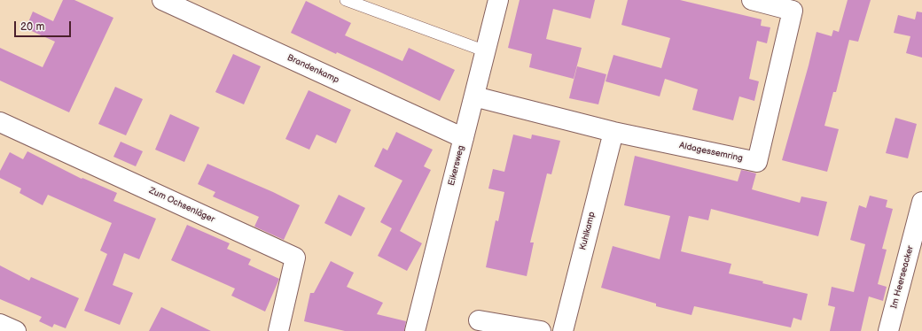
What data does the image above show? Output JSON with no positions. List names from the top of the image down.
{
  "streets": {
    "street": [
      "Brandenkamp",
      "Aldagessemring",
      "Eikersweg",
      "Zum Ochsenläger",
      "Kuhlkamp",
      "Im Heerseacker"
    ]
  },
  "crossings": [
    ["Brandenkamp", "Eikersweg"],
    ["Aldagessemring", "Eikersweg"],
    ["Aldagessemring", "Kuhlkamp"]
  ],
  "scale_bar": "20 m"
}
